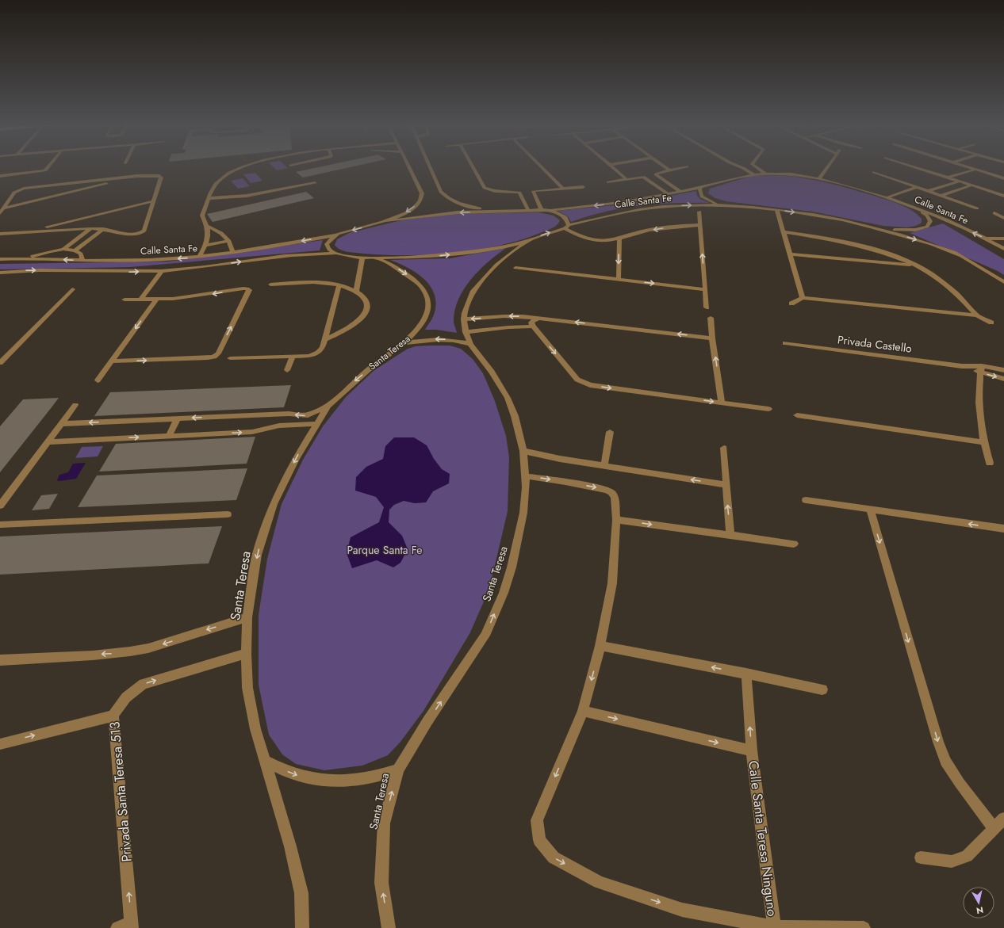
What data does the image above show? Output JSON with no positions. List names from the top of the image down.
{
  "streets": {
    "street": [
      "Calle Santa Fe",
      "Privada Castello",
      "Santa Teresa",
      "Privada Santa Teresa 513",
      "Calle Santa Teresa Ninguno"
    ]
  },
  "crossings": [
    ["Calle Santa Fe", "Santa Teresa"],
    ["Santa Teresa", "Privada Santa Teresa 513"],
    ["Santa Teresa", "Calle Santa Teresa Ninguno"]
  ],
  "one_way": ["Privada Santa Teresa 513"],
  "parks": ["Parque Santa Fe"],
  "north": "bottom"
}
